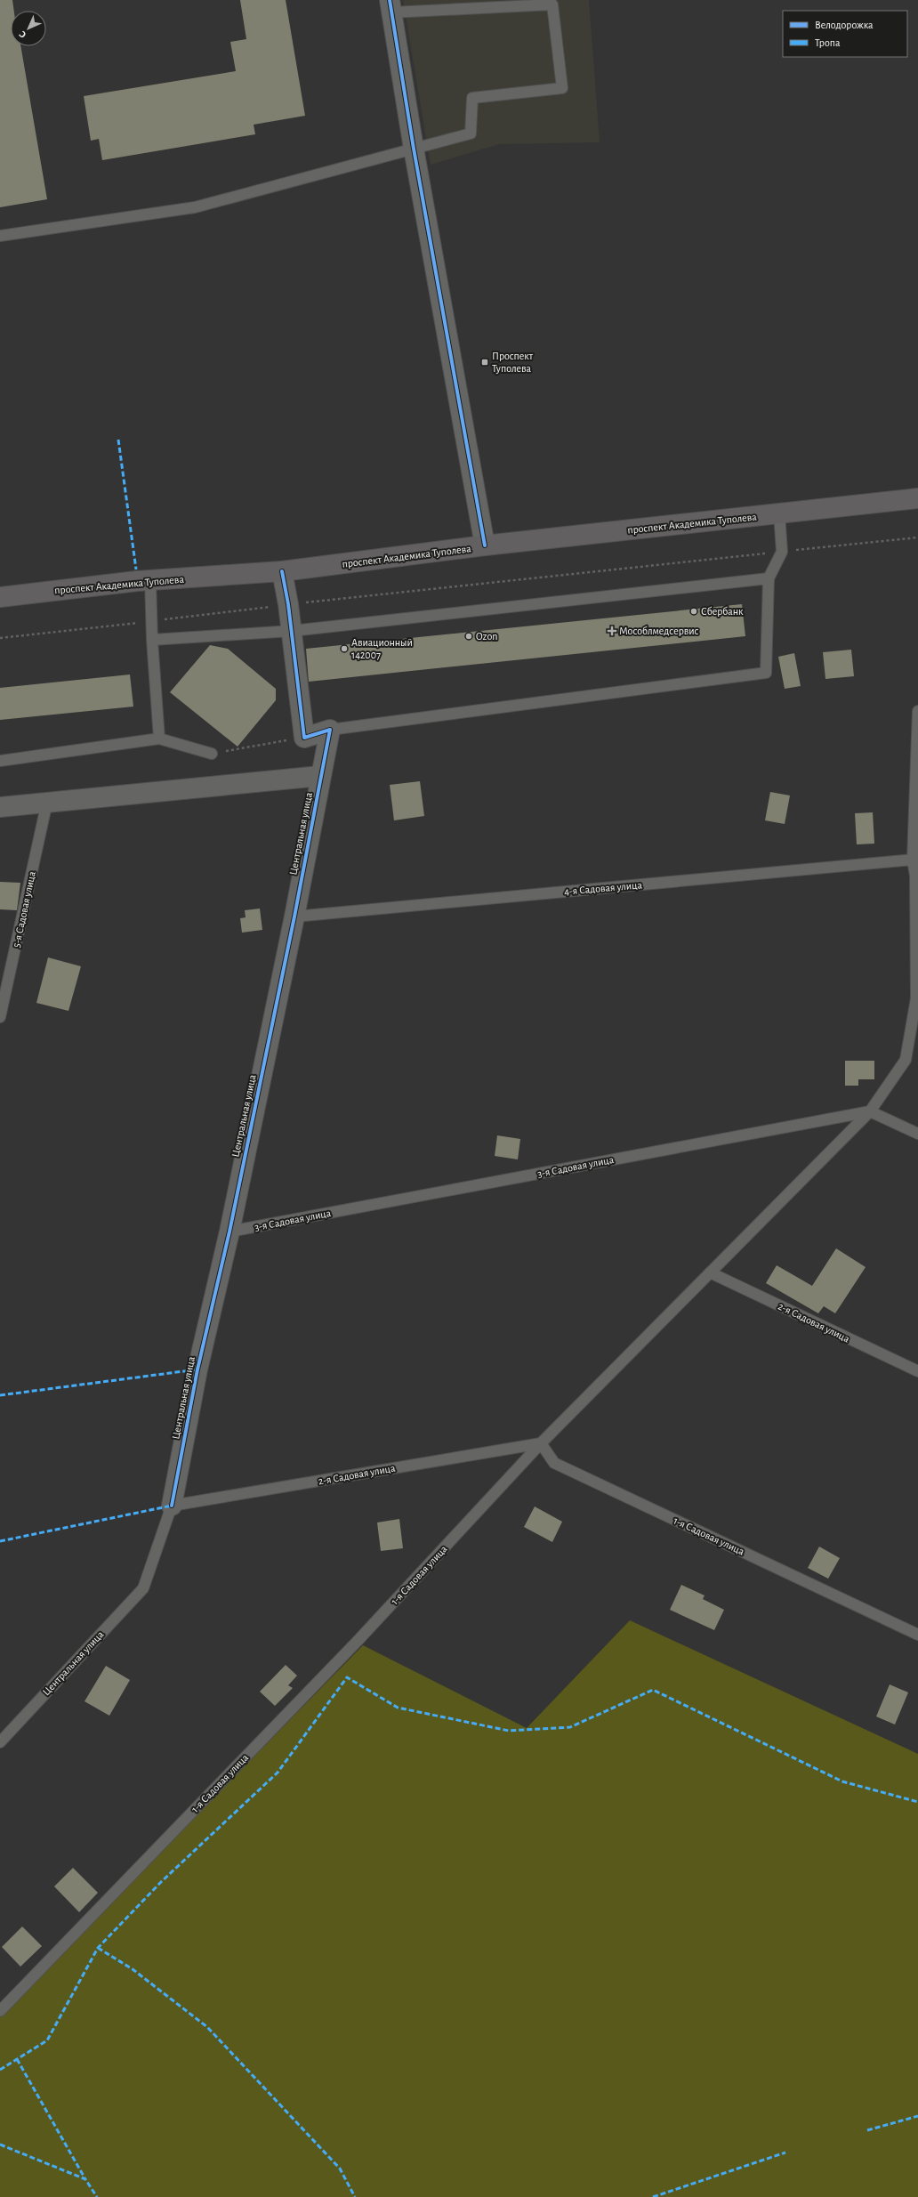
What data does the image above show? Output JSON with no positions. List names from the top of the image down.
{
  "streets": {
    "main road": ["проспект Академика Туполева"],
    "street": ["Центральная улица"],
    "lane": [
      "4-я Садовая улица",
      "5-я Садовая улица",
      "3-я Садовая улица",
      "2-я Садовая улица",
      "1-я Садовая улица"
    ]
  },
  "crossings": [
    ["Центральная улица", "4-я Садовая улица"],
    ["Центральная улица", "3-я Садовая улица"],
    ["Центральная улица", "2-я Садовая улица"],
    ["2-я Садовая улица", "1-я Садовая улица"]
  ],
  "places": {
    "transit": ["Проспект Туполева"],
    "other": ["Сбербанк", "Ozon", "Авиационный 142007"],
    "health": ["Мособлмедсервис"]
  },
  "legend": ["Велодорожка", "Тропа"],
  "north": "bottom left"
}
